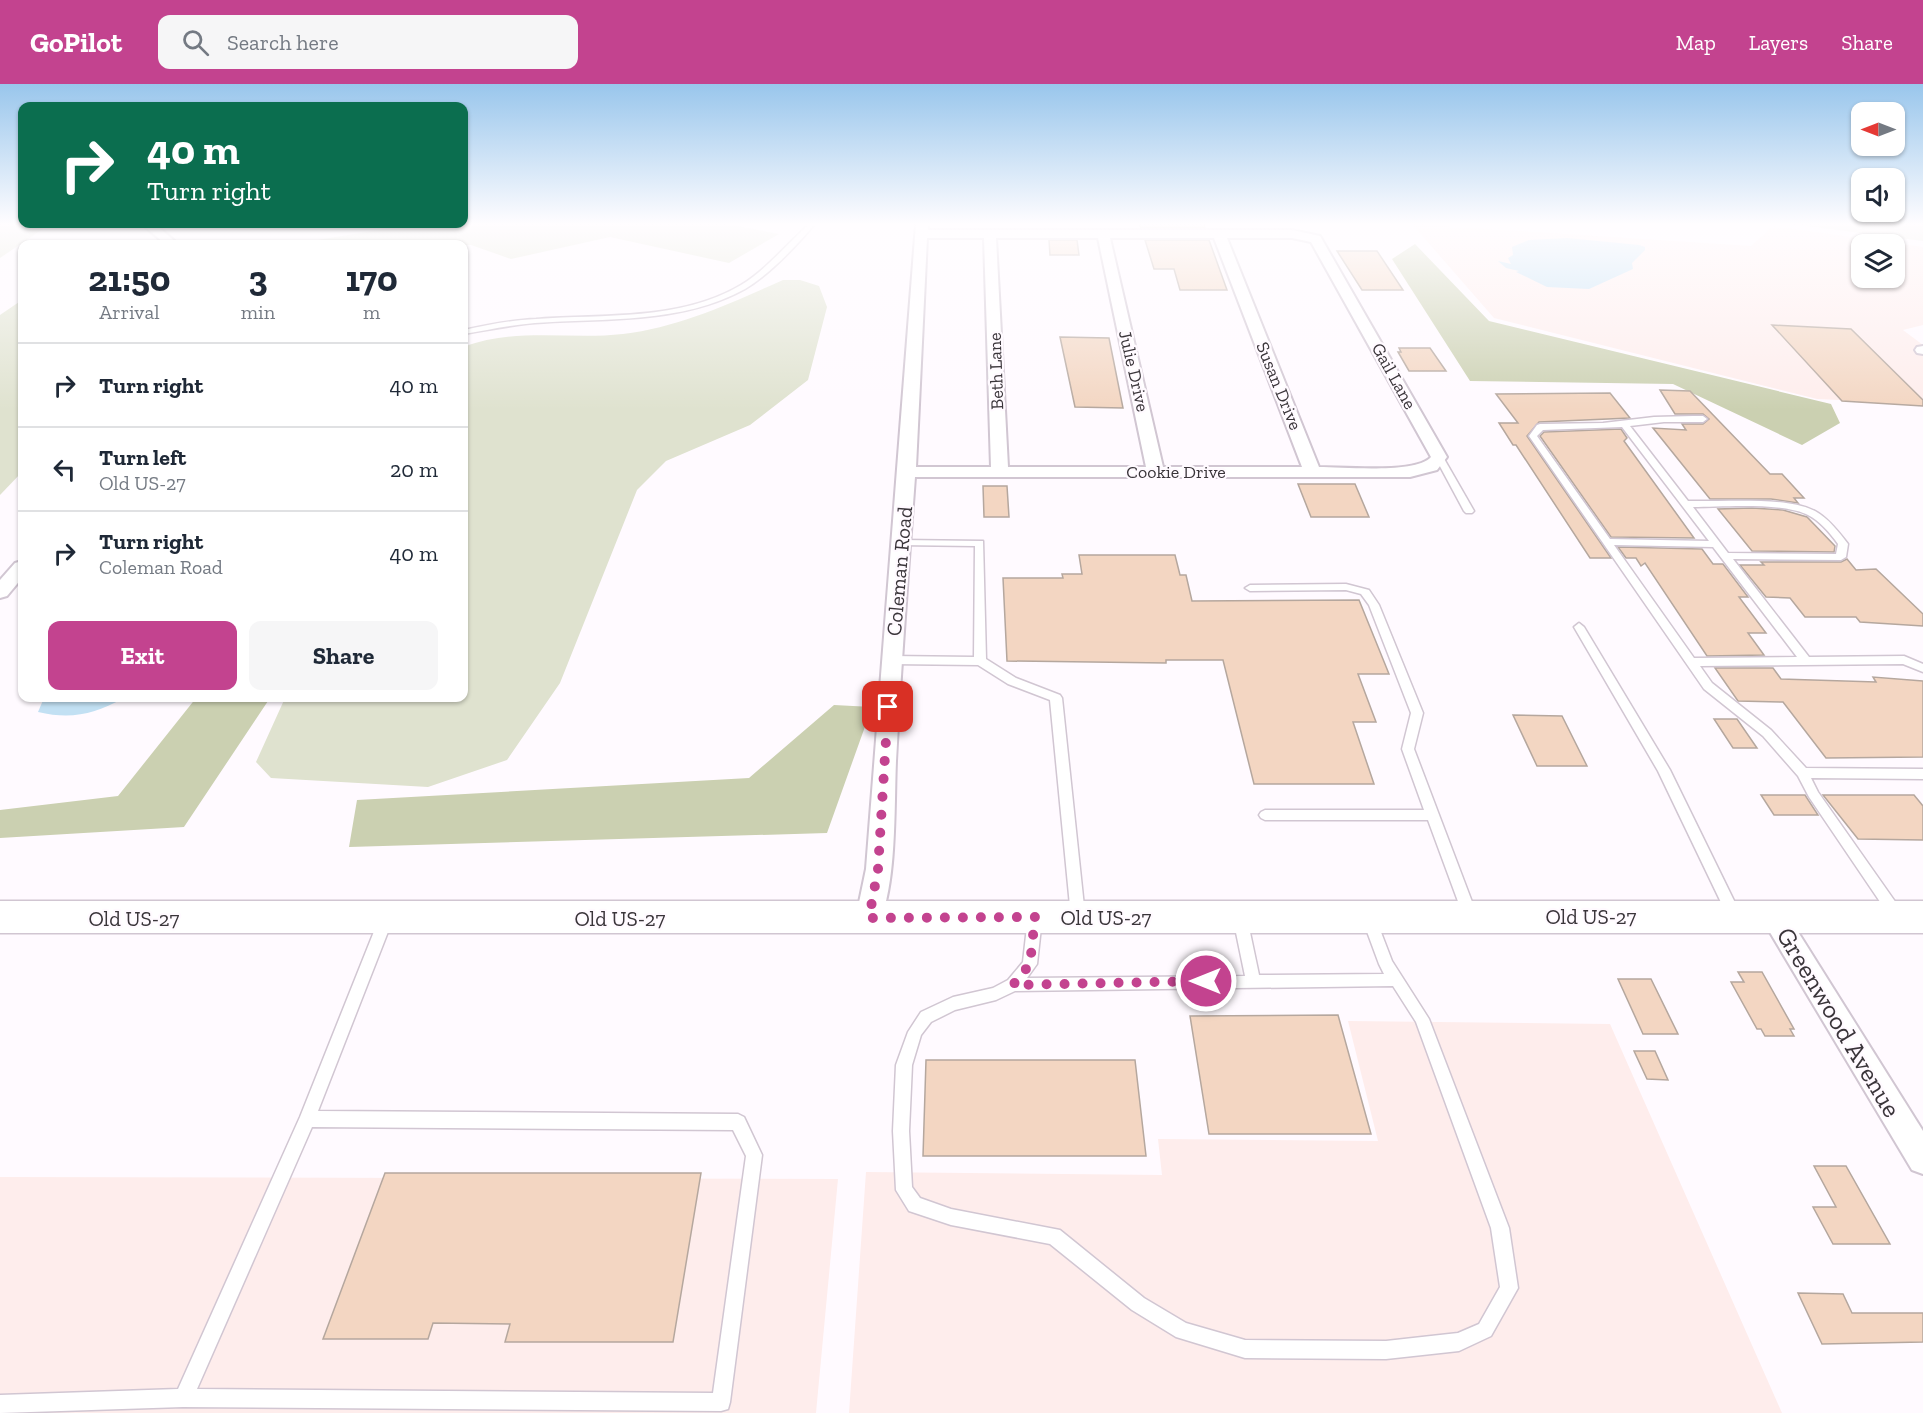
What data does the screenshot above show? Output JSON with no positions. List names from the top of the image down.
{
  "streets": {
    "main road": ["Old US-27"],
    "street": [
      "Beth Lane",
      "Julie Drive",
      "Gail Lane",
      "Susan Drive",
      "Cookie Drive",
      "Coleman Road",
      "Greenwood Avenue"
    ]
  },
  "crossings": [
    ["Beth Lane", "Cookie Drive"],
    ["Julie Drive", "Cookie Drive"],
    ["Gail Lane", "Cookie Drive"],
    ["Susan Drive", "Cookie Drive"],
    ["Cookie Drive", "Coleman Road"],
    ["Coleman Road", "Old US-27"],
    ["Old US-27", "Greenwood Avenue"]
  ],
  "north": "left",
  "page": {
    "header": "GoPilot",
    "search": "Search here",
    "nav": ["Map", "Layers", "Share"],
    "turn": ["40 m", "Turn right"],
    "eta": [
      "21:50",
      "Arrival",
      "3",
      "min",
      "170",
      "m"
    ],
    "list": [
      {
        "name": "Turn right",
        "value": "40 m"
      },
      {
        "name": "Turn left",
        "note": "Old US-27",
        "value": "20 m"
      },
      {
        "name": "Turn right",
        "note": "Coleman Road",
        "value": "40 m"
      }
    ],
    "buttons": ["Exit", "Share"]
  }
}
